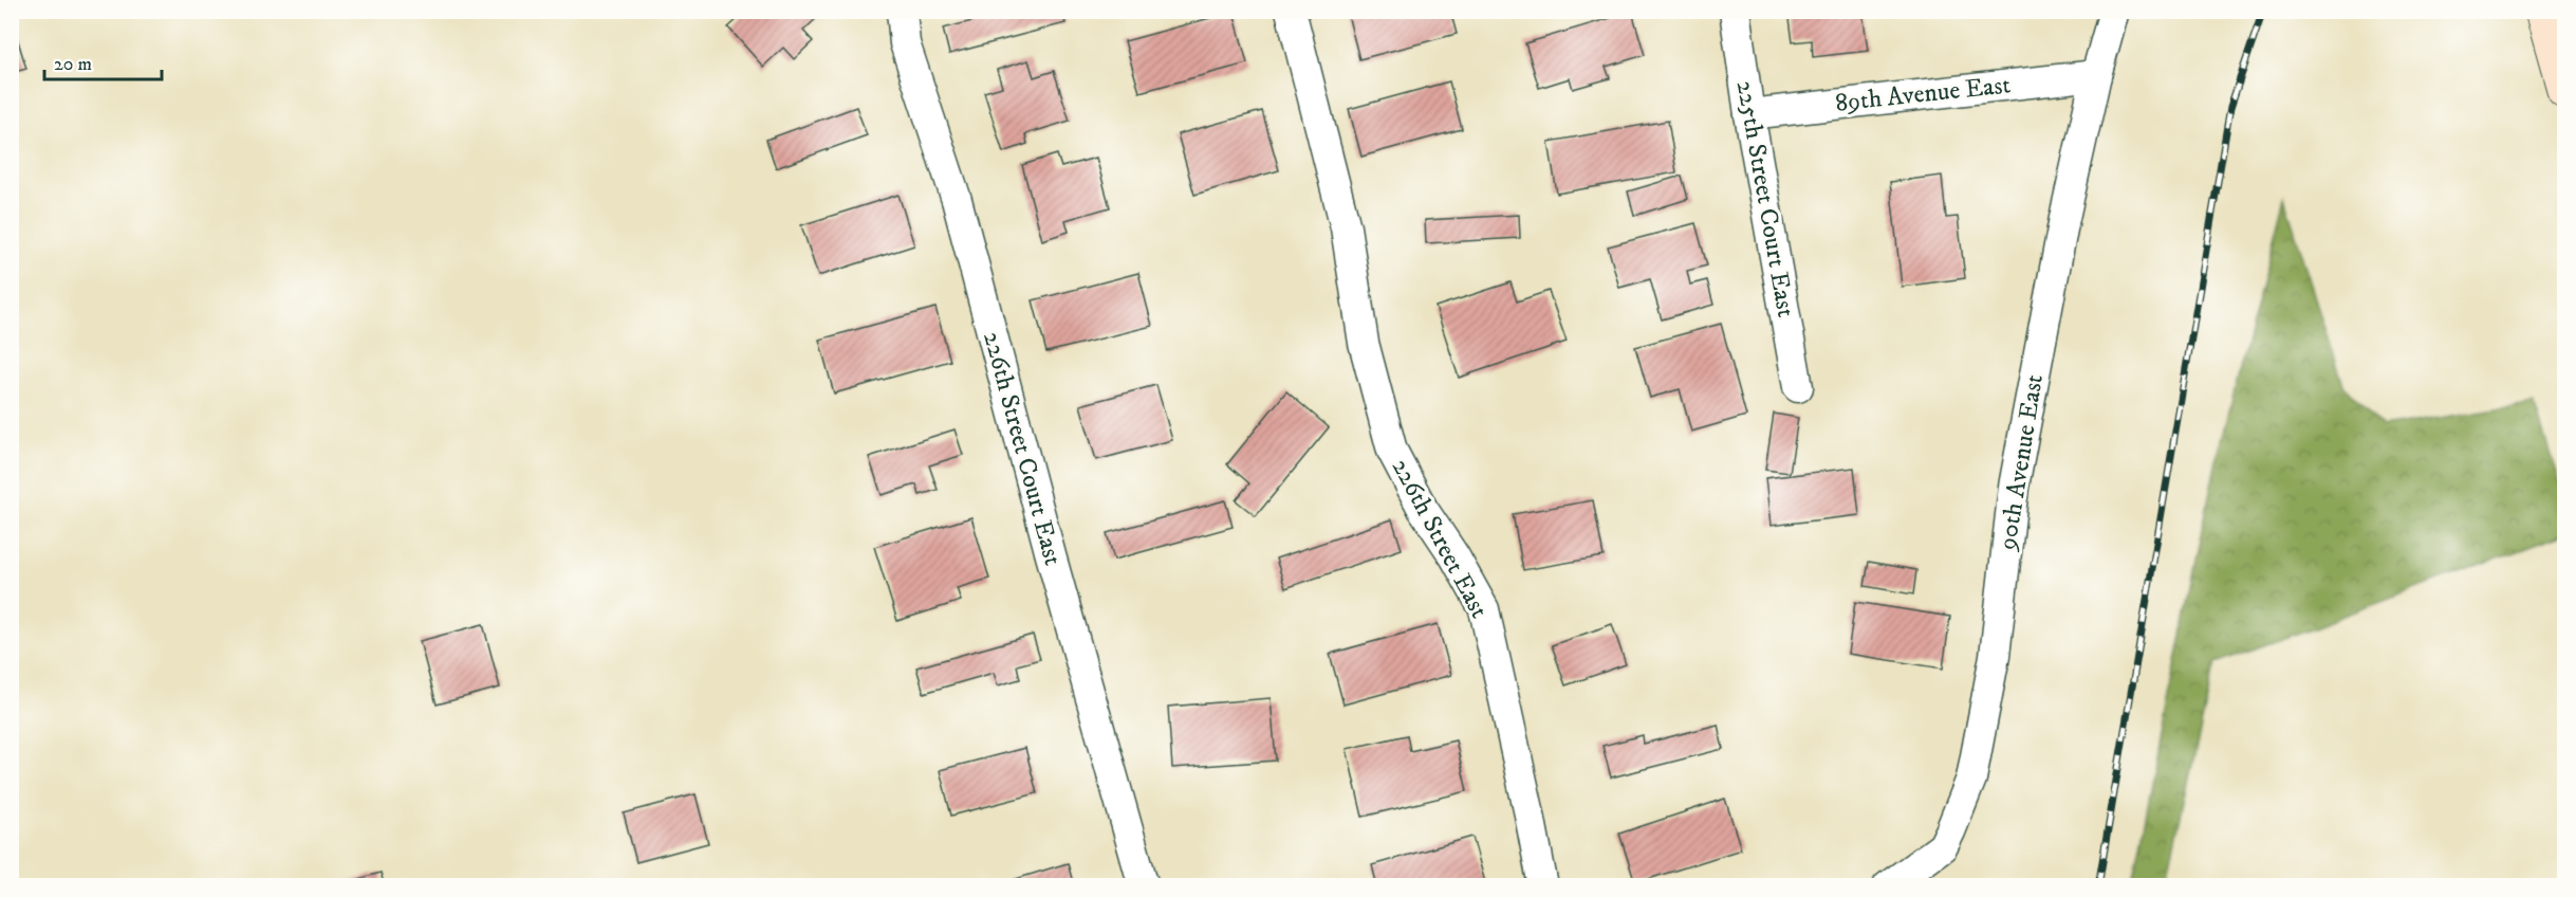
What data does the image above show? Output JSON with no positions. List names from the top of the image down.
{
  "streets": {
    "street": [
      "89th Avenue East",
      "225th Street Court East",
      "226th Street Court East",
      "90th Avenue East",
      "226th Street East"
    ]
  },
  "crossings": [
    ["89th Avenue East", "225th Street Court East"],
    ["89th Avenue East", "90th Avenue East"]
  ],
  "scale_bar": "20 m"
}
